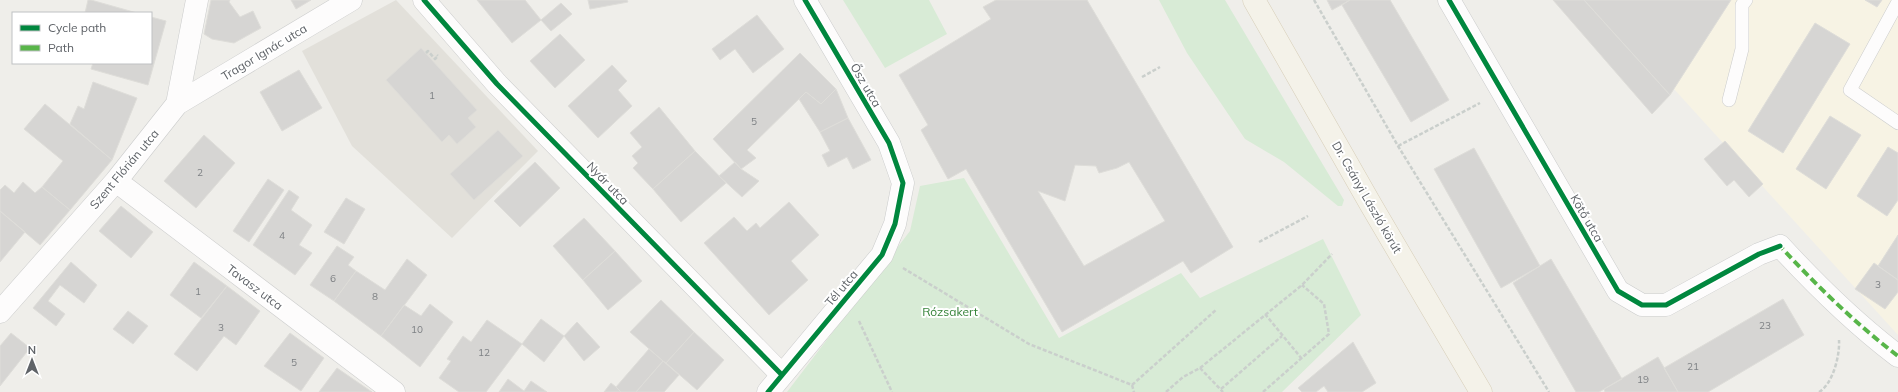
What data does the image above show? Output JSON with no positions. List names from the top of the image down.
{
  "streets": {
    "main road": ["Dr. Csányi László körút"],
    "street": [
      "Tragor Ignác utca",
      "Ősz utca",
      "Szent Flórián utca",
      "Nyár utca",
      "Kötő utca",
      "Tavasz utca",
      "Tél utca"
    ]
  },
  "crossings": [
    ["Tragor Ignác utca", "Szent Flórián utca"],
    ["Ősz utca", "Tél utca"],
    ["Szent Flórián utca", "Tavasz utca"],
    ["Nyár utca", "Tél utca"]
  ],
  "parks": ["Rózsakert"],
  "house_numbers": [
    "1",
    "5",
    "2",
    "4",
    "6",
    "3",
    "1",
    "8",
    "23",
    "3",
    "10",
    "12",
    "5",
    "21",
    "19"
  ],
  "legend": ["Cycle path", "Path"],
  "north": "top"
}
